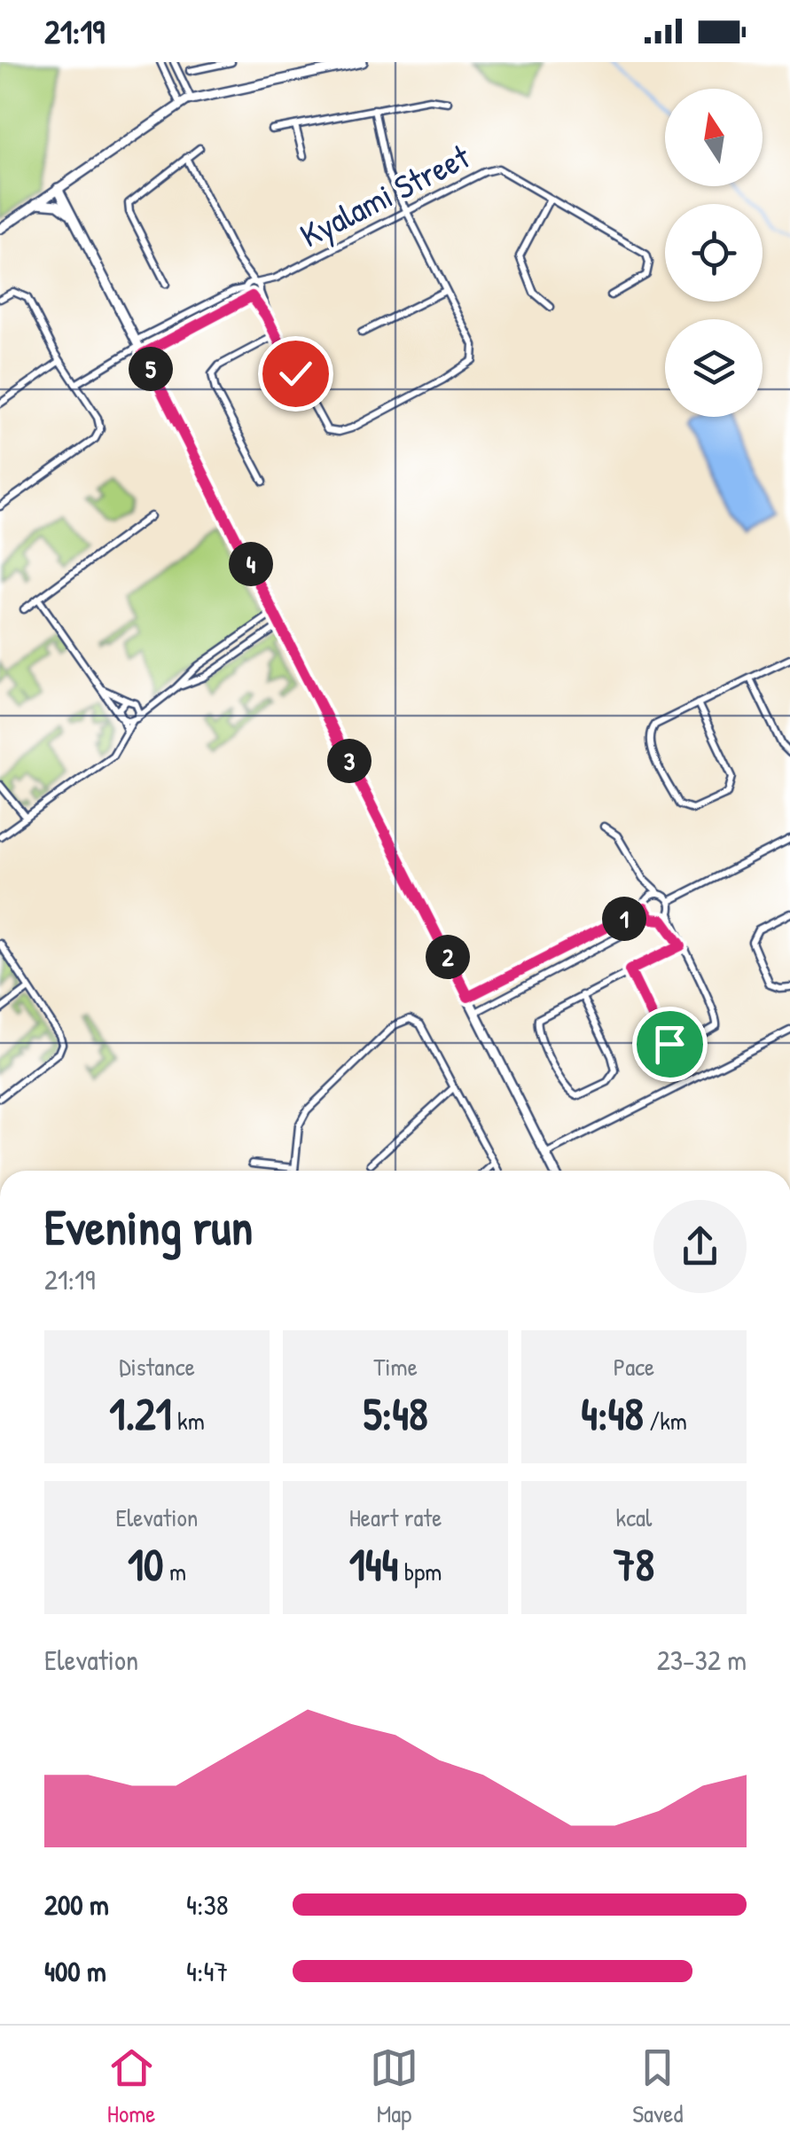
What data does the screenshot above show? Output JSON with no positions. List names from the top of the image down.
{
  "streets": {
    "street": ["Kyalami Street"]
  },
  "north": "top",
  "page": {
    "status": "21:19",
    "pins": [
      "5",
      "4",
      "3",
      "1",
      "2"
    ],
    "heading": ["Evening run", "21:19"],
    "stats": [
      ["Distance", "1.21 km"],
      ["Time", "5:48"],
      ["Pace", "4:48 /km"],
      ["Elevation", "10 m"],
      ["Heart rate", "144 bpm"],
      ["kcal", "78"]
    ],
    "chart": ["Elevation", "23–32 m"],
    "list": [
      {
        "name": "200 m",
        "note": "4:38"
      },
      {
        "name": "400 m",
        "note": "4:47"
      }
    ],
    "tabs": ["Home", "Map", "Saved"]
  }
}
